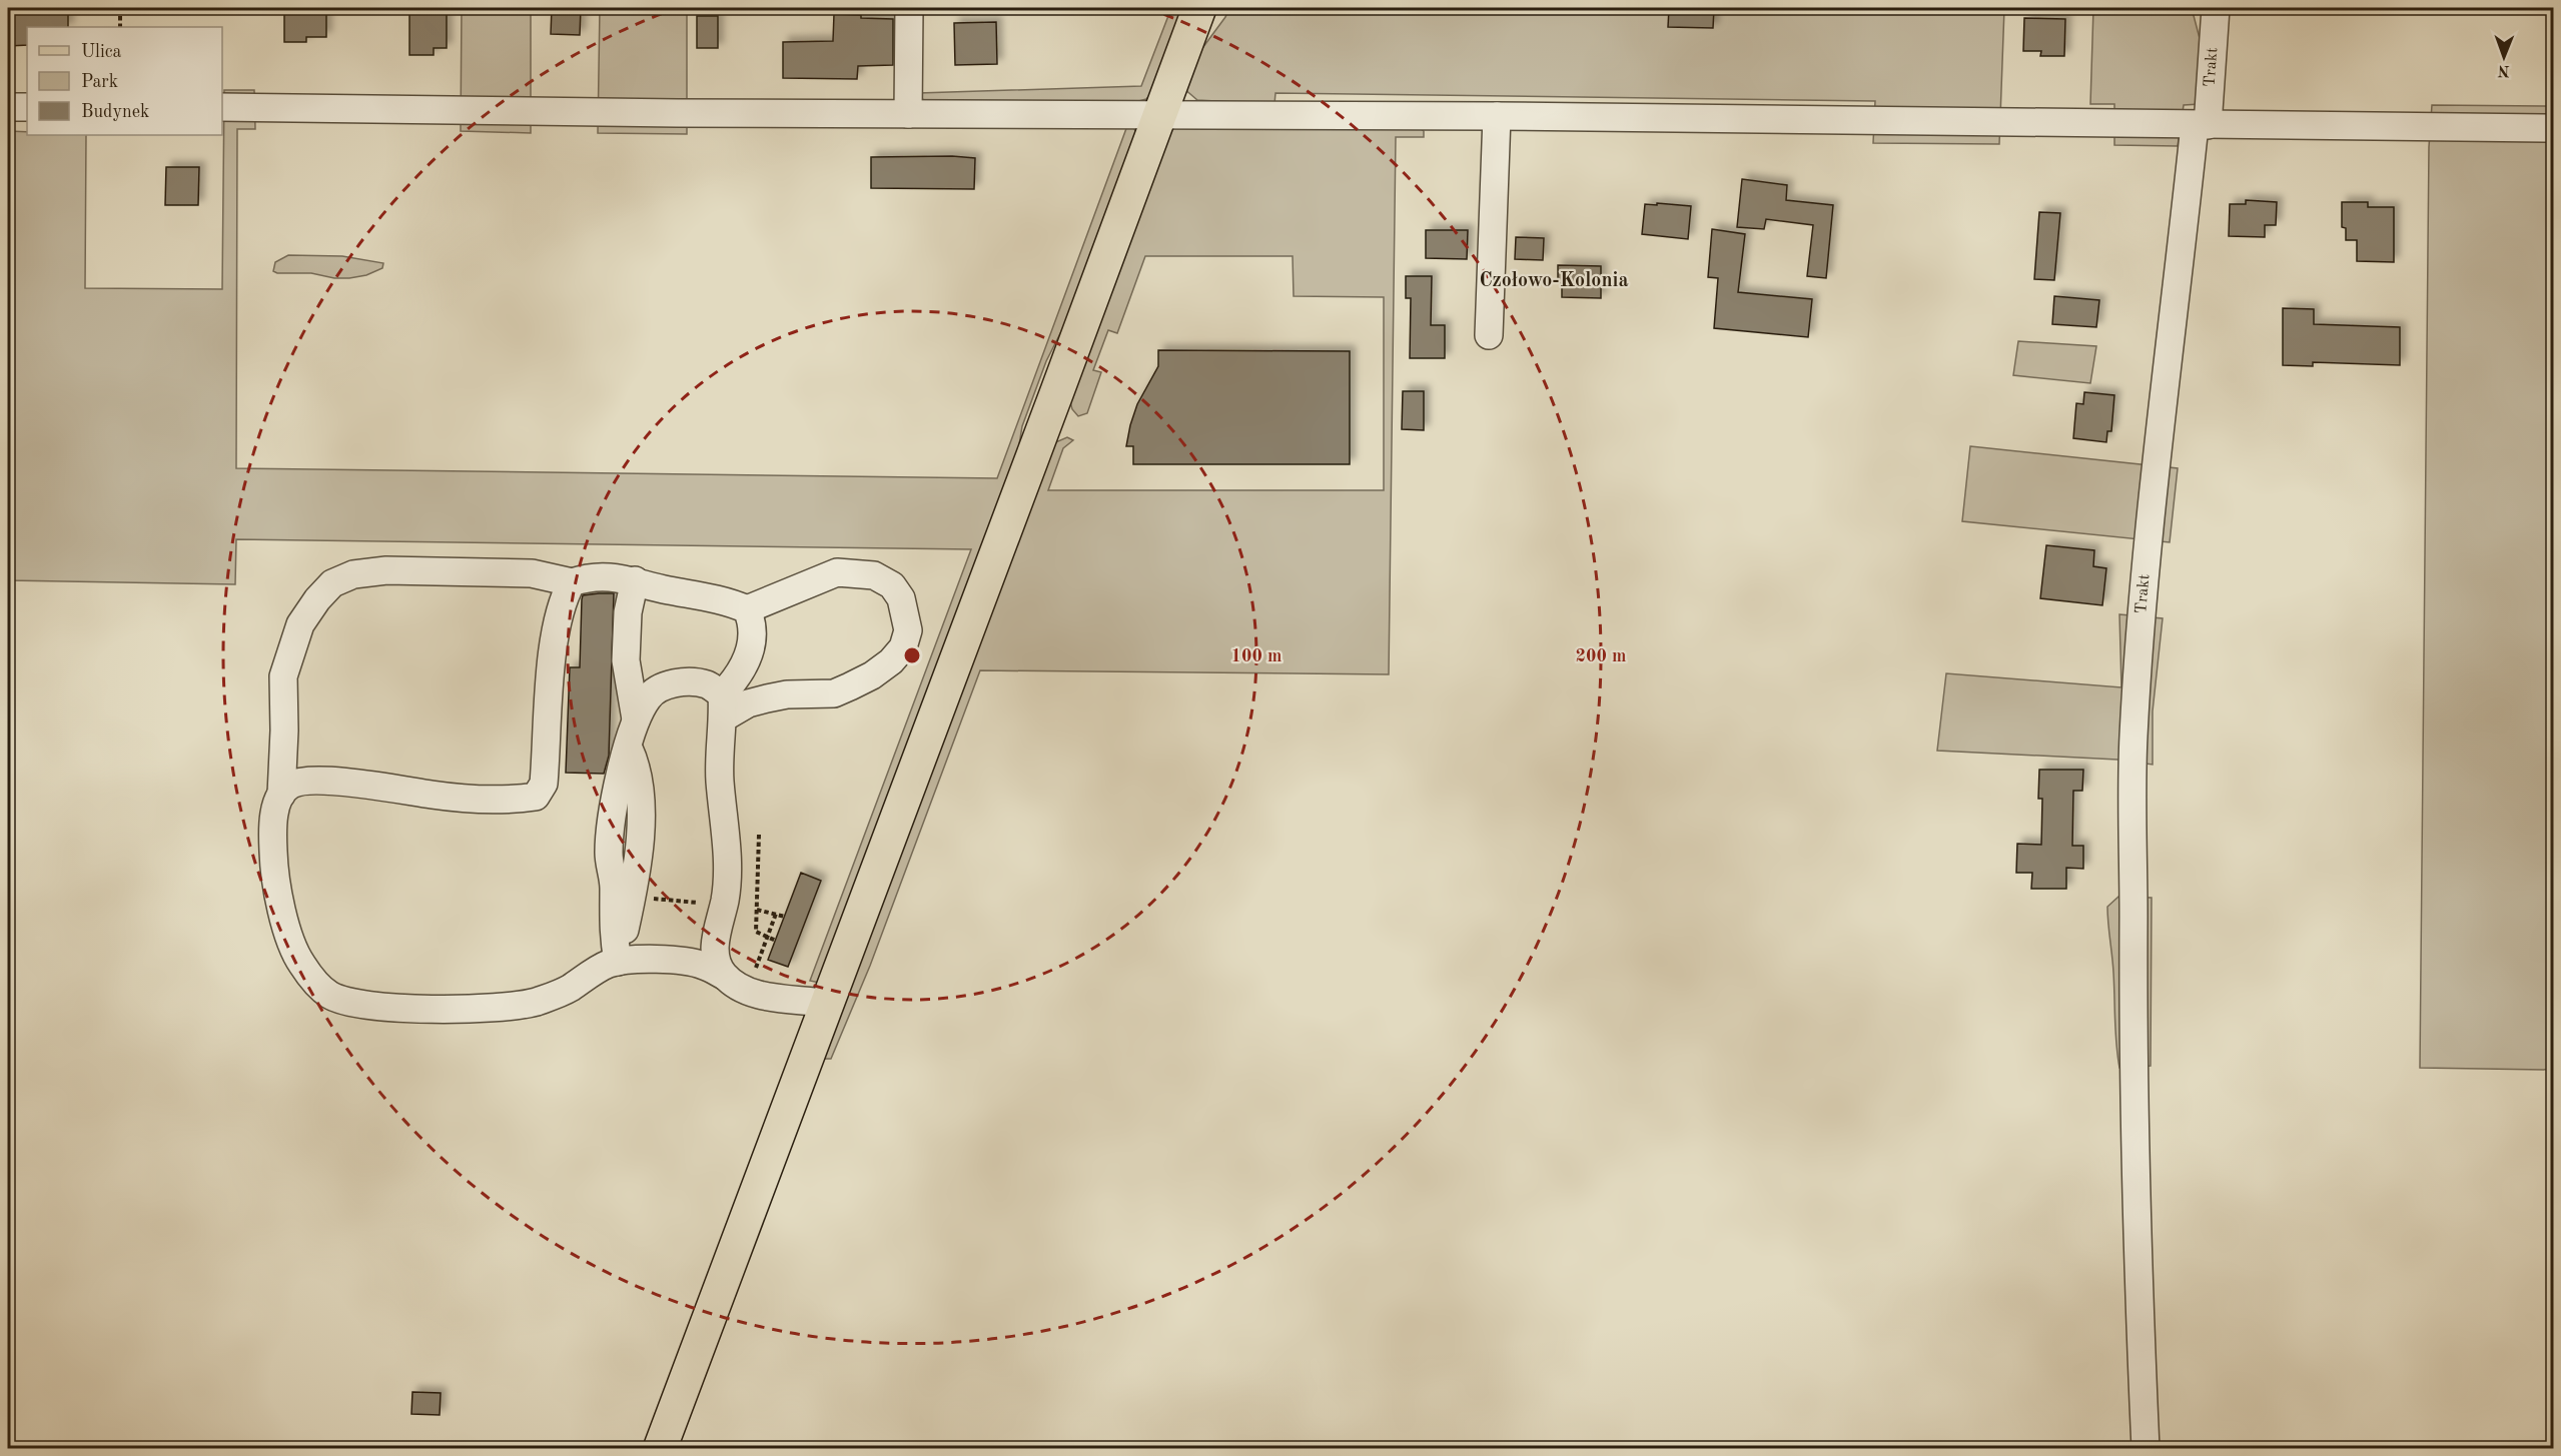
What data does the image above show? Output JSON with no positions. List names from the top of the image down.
{
  "streets": {
    "street": ["Trakt"]
  },
  "districts": ["Czołowo-Kolonia"],
  "legend": ["Ulica", "Park", "Budynek"],
  "north": "bottom",
  "rings": ["100 m", "200 m"]
}
